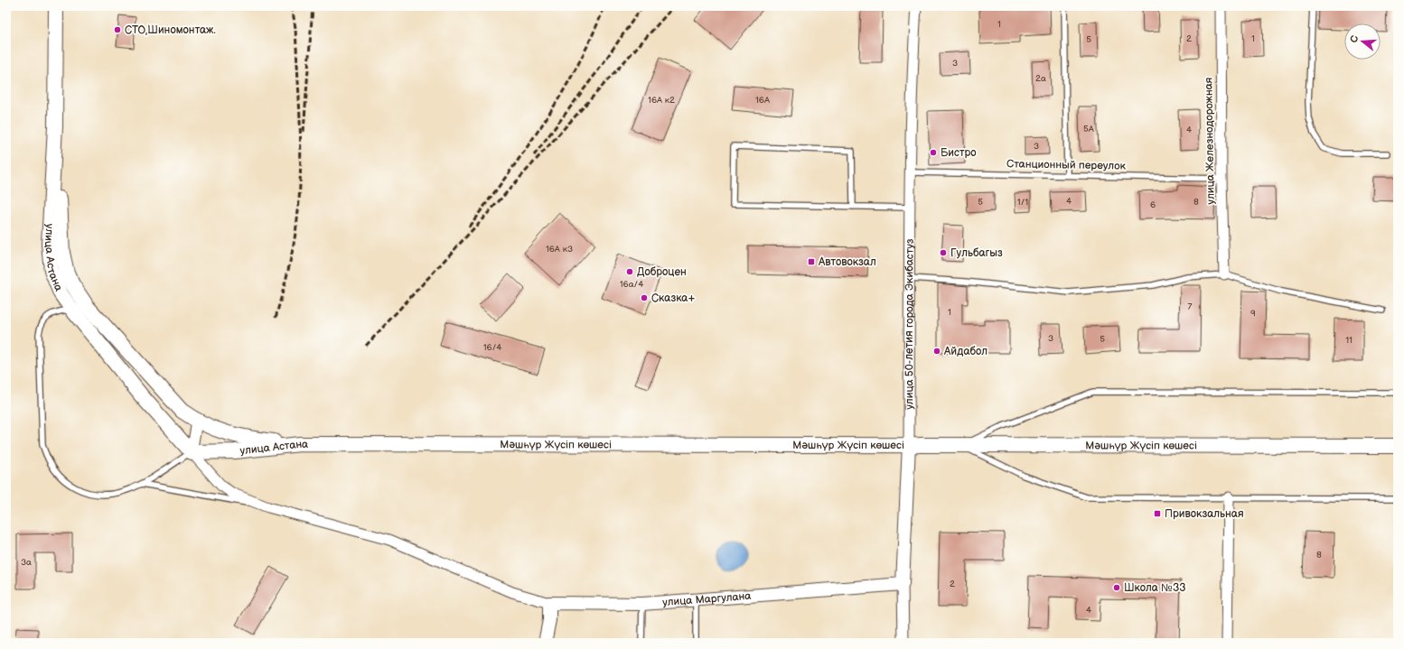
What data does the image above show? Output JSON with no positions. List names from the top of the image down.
{
  "streets": {
    "main road": ["улица Астана", "Мәшһүр Жүсіп көшесі"],
    "street": ["улица Железнодорожная", "улица 50-летия города Экибастуз", "улица Маргулана"],
    "lane": ["Станционный переулок"]
  },
  "crossings": [
    ["улица Железнодорожная", "Станционный переулок"],
    ["Станционный переулок", "улица 50-летия города Экибастуз"],
    ["улица Астана", "Мәшһүр Жүсіп көшесі"],
    ["улица 50-летия города Экибастуз", "Мәшһүр Жүсіп көшесі"],
    ["улица 50-летия города Экибастуз", "улица Маргулана"]
  ],
  "places": {
    "other": [
      "СТО,Шиномонтаж.",
      "Бистро",
      "Гульбагыз",
      "Доброцен",
      "Сказка+",
      "Айдабол",
      "Школа №33"
    ],
    "transit": ["Автовокзал", "Привокзальная"]
  },
  "house_numbers": [
    "1",
    "2",
    "1",
    "5",
    "3",
    "2а",
    "16А к2",
    "16А",
    "5А",
    "4",
    "3",
    "4",
    "5",
    "1/1",
    "8",
    "6",
    "16А к3",
    "16а/4",
    "7",
    "1",
    "9",
    "3",
    "5",
    "11",
    "16/4",
    "8",
    "3а",
    "2",
    "4"
  ],
  "north": "left"
}
